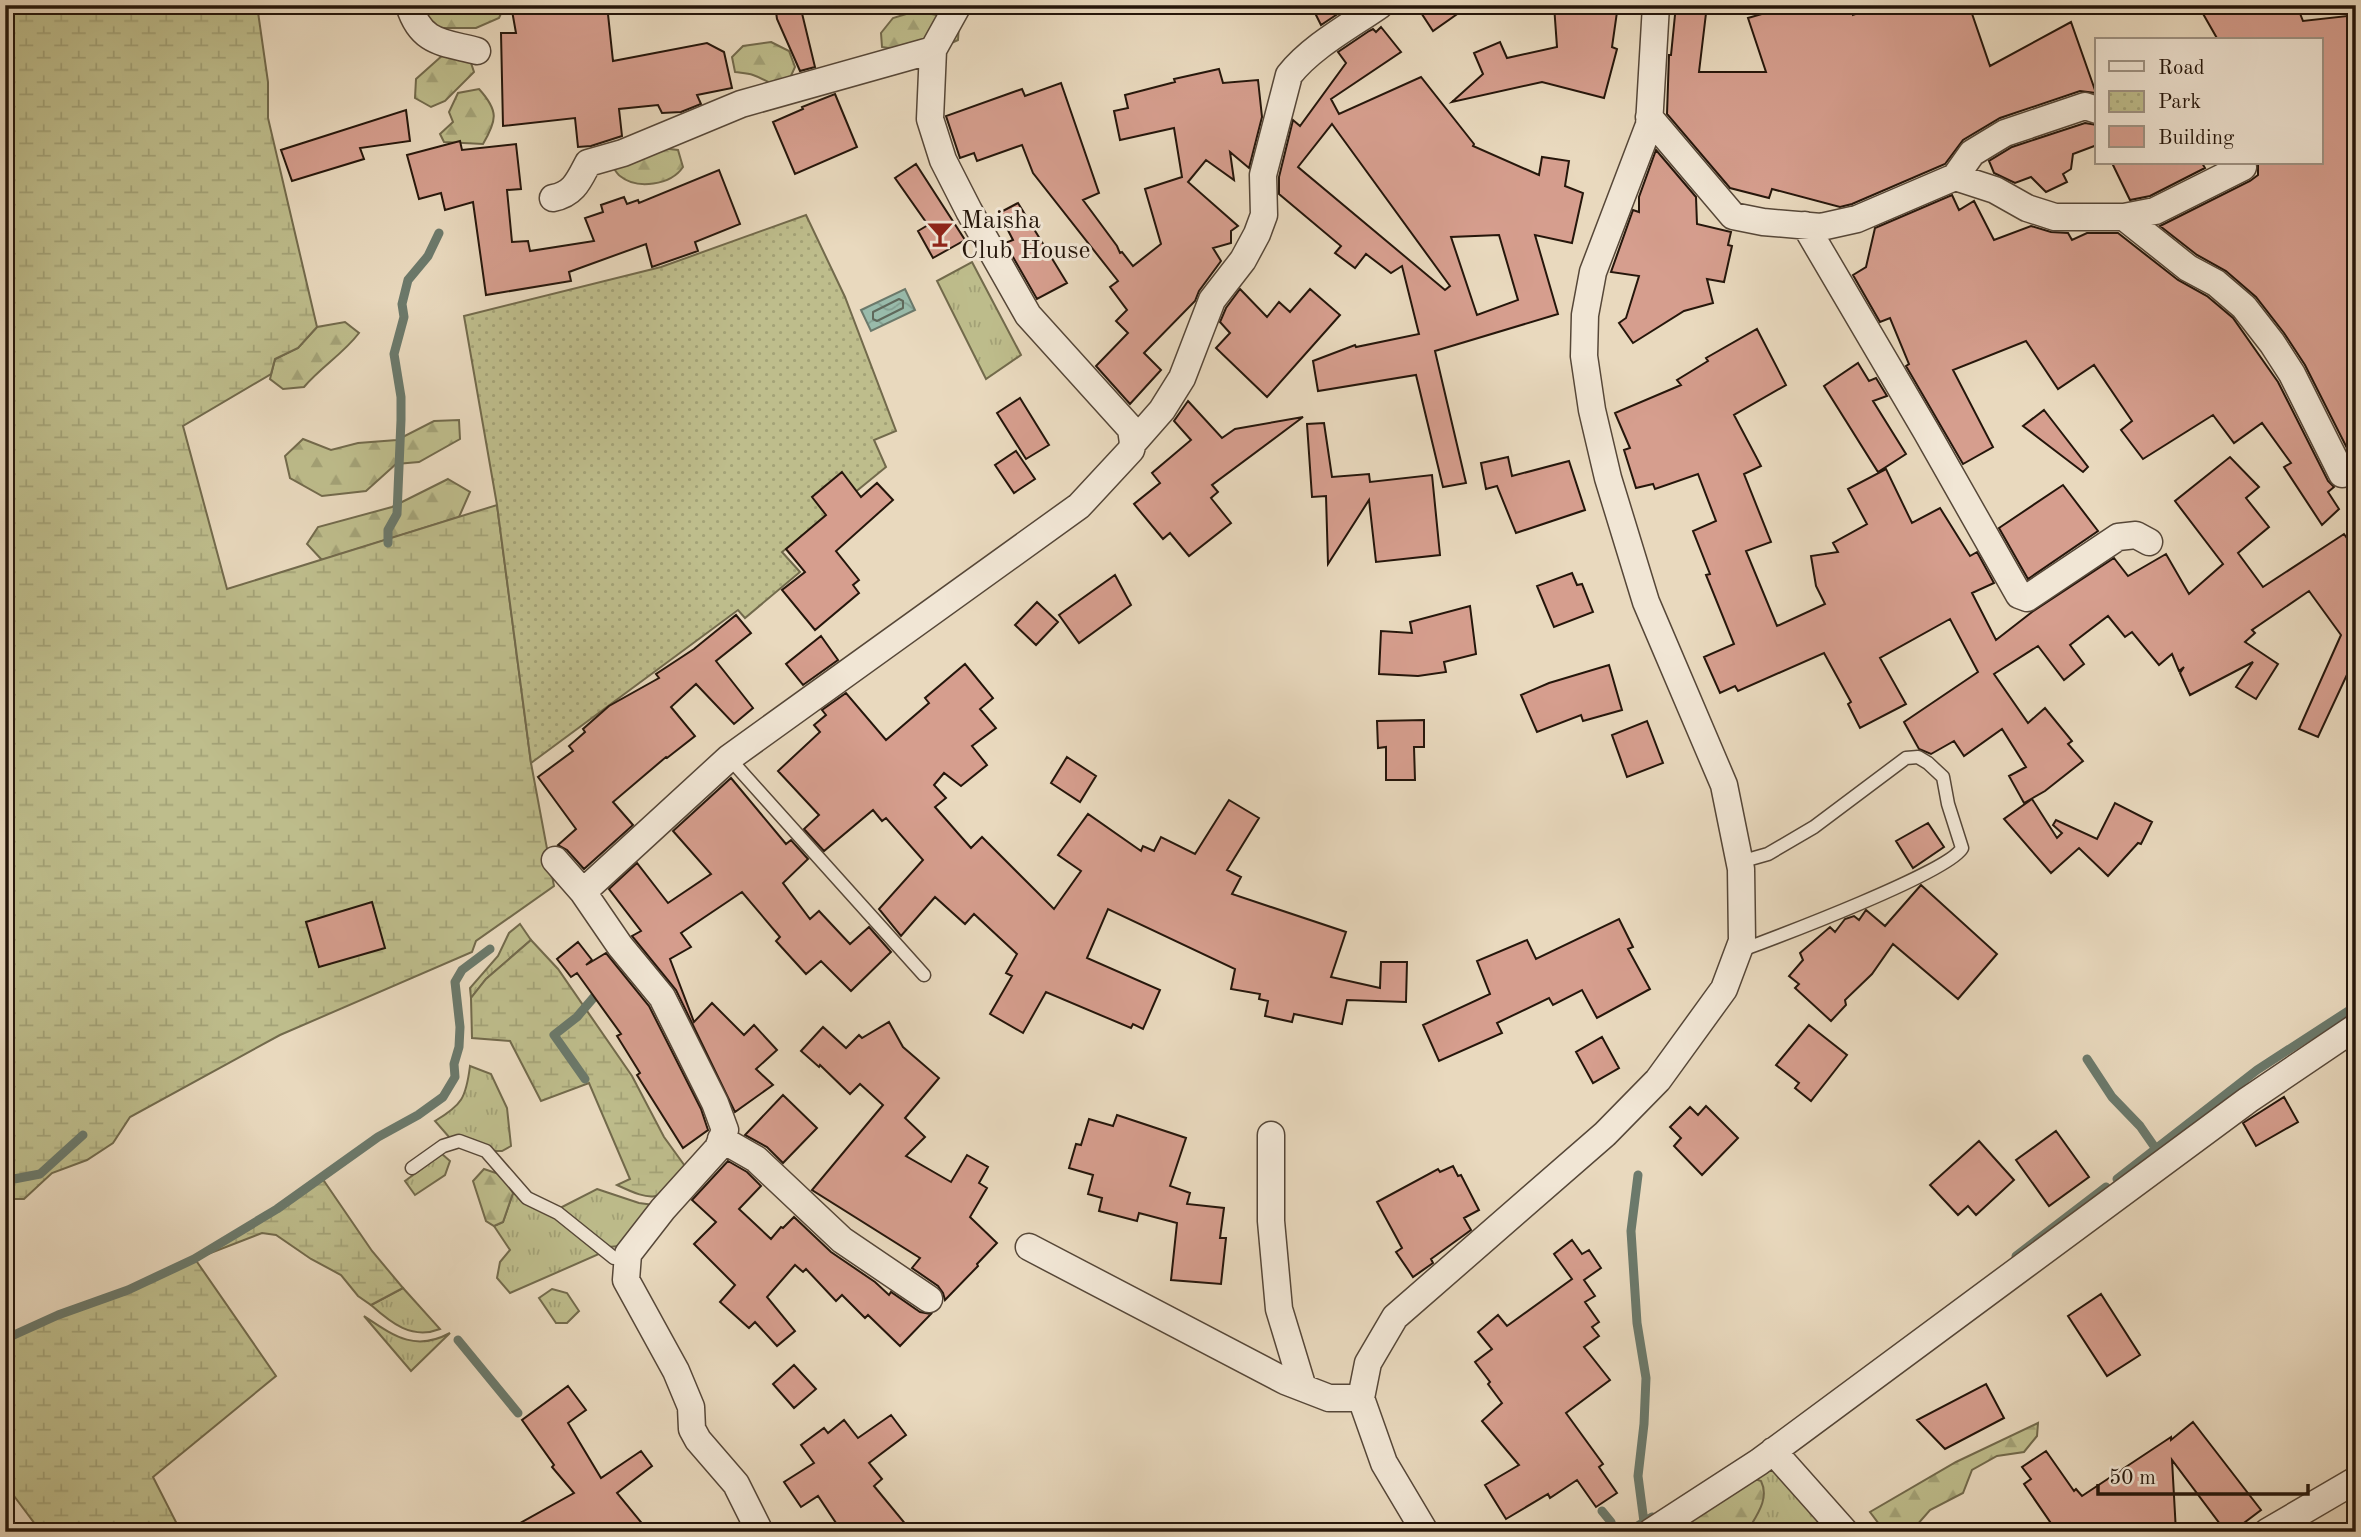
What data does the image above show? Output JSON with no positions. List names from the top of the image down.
{
  "places": {
    "bar": ["Maisha Club House"]
  },
  "legend": ["Road", "Park", "Building"],
  "scale_bar": "50 m"
}
